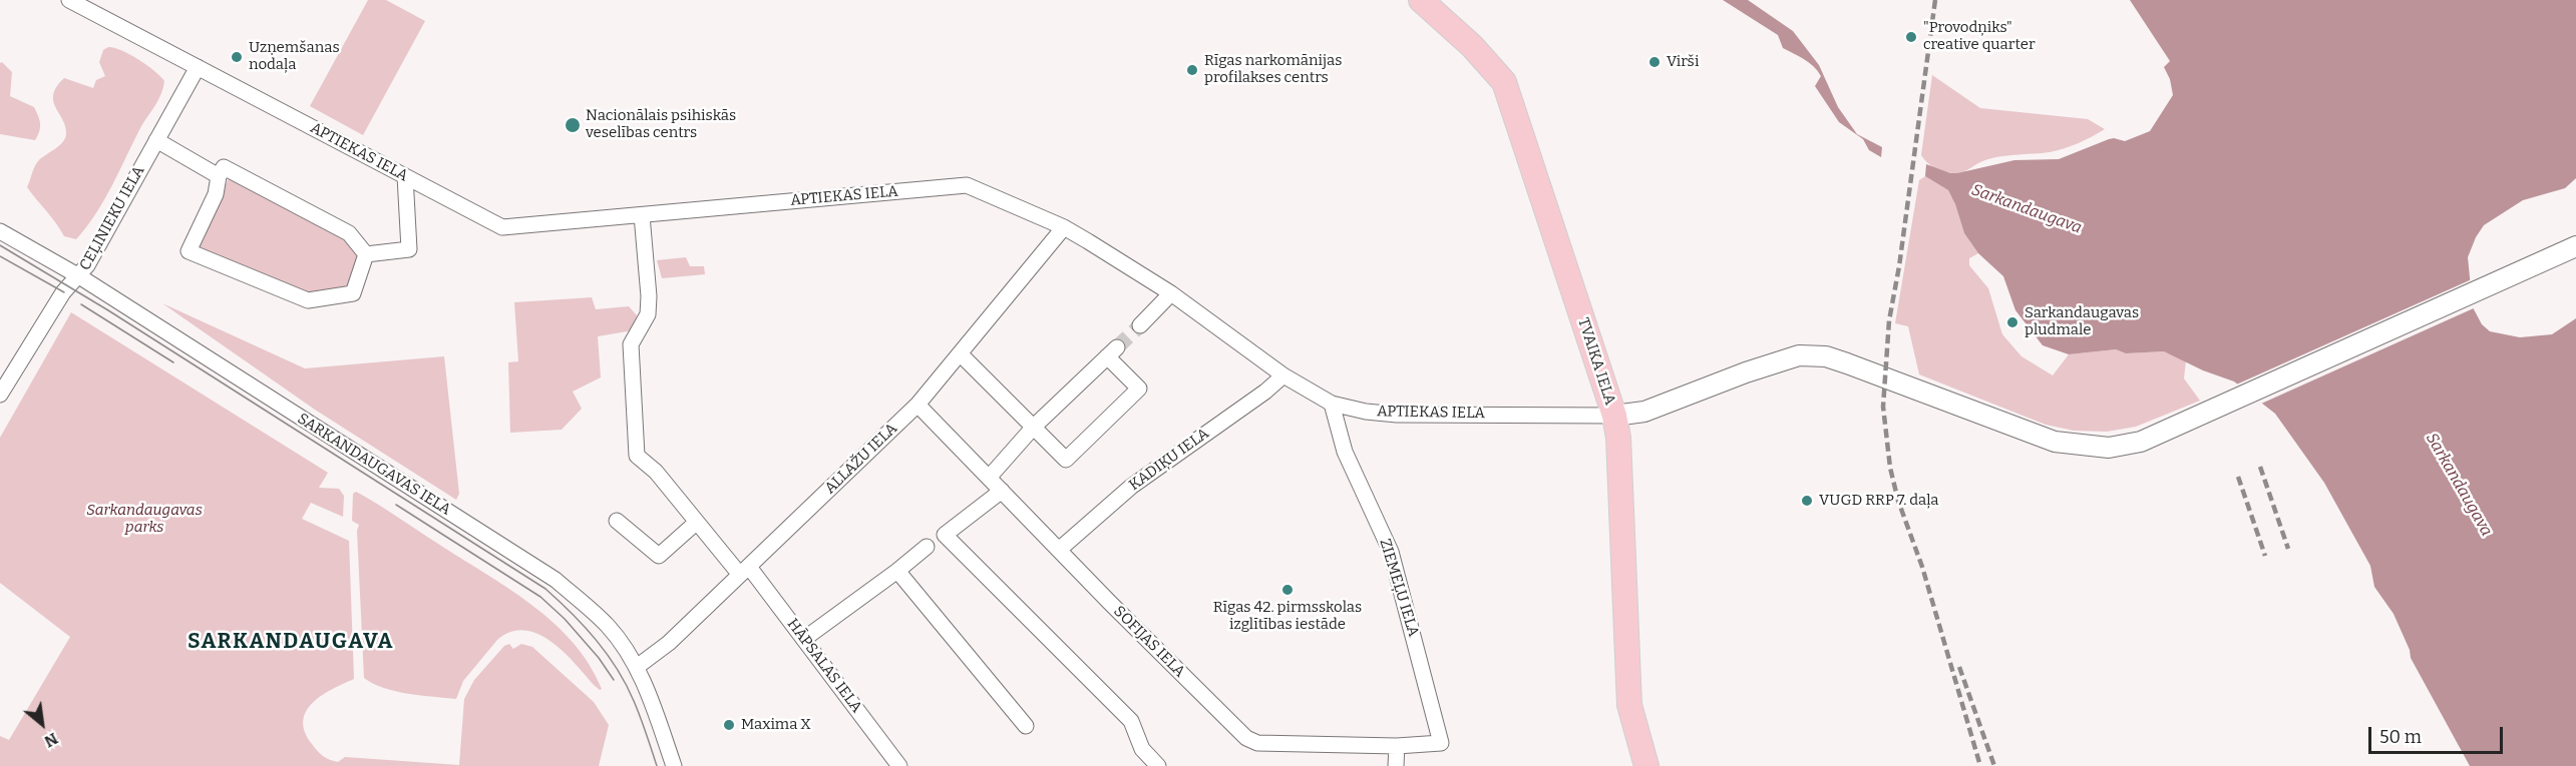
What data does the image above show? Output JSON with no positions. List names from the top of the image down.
{
  "streets": {
    "main road": ["TVAIKA IELA"],
    "street": [
      "APTIEKAS IELA",
      "CEĻINIEKU IELA",
      "ALLAŽU IELA",
      "KADIĶU IELA",
      "SARKANDAUGAVAS IELA",
      "ZIEMEĻU IELA",
      "SOFIJAS IELA",
      "HĀPSALAS IELA"
    ]
  },
  "crossings": [
    ["APTIEKAS IELA", "CEĻINIEKU IELA"],
    ["APTIEKAS IELA", "TVAIKA IELA"],
    ["APTIEKAS IELA", "ALLAŽU IELA"],
    ["APTIEKAS IELA", "KADIĶU IELA"],
    ["APTIEKAS IELA", "ZIEMEĻU IELA"],
    ["APTIEKAS IELA", "HĀPSALAS IELA"],
    ["CEĻINIEKU IELA", "SARKANDAUGAVAS IELA"],
    ["ALLAŽU IELA", "SARKANDAUGAVAS IELA"],
    ["ALLAŽU IELA", "SOFIJAS IELA"],
    ["ALLAŽU IELA", "HĀPSALAS IELA"],
    ["KADIĶU IELA", "SOFIJAS IELA"],
    ["ZIEMEĻU IELA", "SOFIJAS IELA"]
  ],
  "districts": ["SARKANDAUGAVA"],
  "water": ["Sarkandaugava"],
  "parks": ["Sarkandaugavas parks"],
  "places": [
    "\"Provodņiks\" creative quarter",
    "Uzņemšanas nodaļa",
    "Virši",
    "Rīgas narkomānijas profilakses centrs",
    "Nacionālais psihiskās veselības centrs",
    "Sarkandaugavas pludmale",
    "VUGD RRP 7. daļa",
    "Rīgas 42. pirmsskolas izglītības iestāde",
    "Maxima X"
  ],
  "scale_bar": "50 m",
  "north": "bottom right"
}
